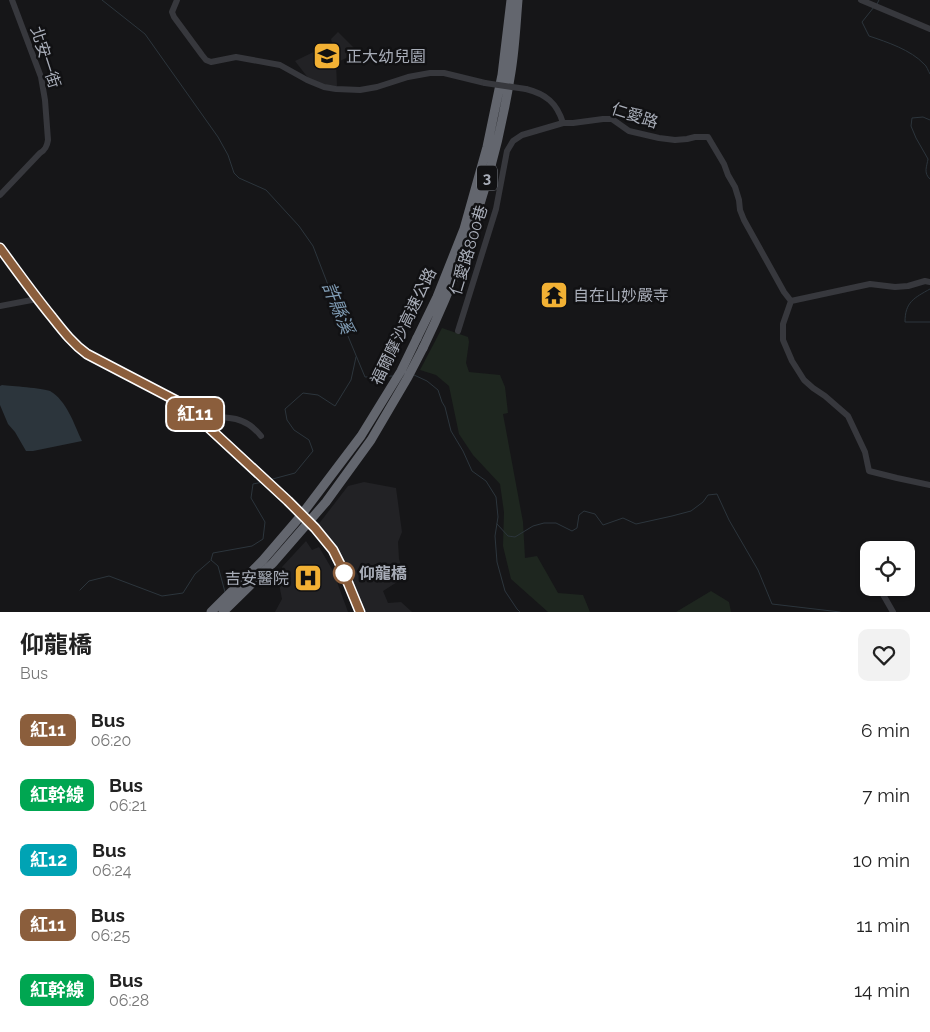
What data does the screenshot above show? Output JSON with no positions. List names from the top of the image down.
{
  "streets": {
    "highway": ["3", "福爾摩沙高速公路"],
    "street": ["北安一街", "仁愛路", "仁愛路800巷"]
  },
  "crossings": [
    ["仁愛路", "仁愛路800巷"]
  ],
  "water": ["許縣溪"],
  "places": {
    "school or university": ["正大幼兒園"],
    "temple": ["自在山妙嚴寺"],
    "other": ["仰龍橋"],
    "hospital": ["吉安醫院"]
  },
  "lines": ["bus line 紅11"],
  "page": {
    "on_map": "紅11",
    "heading": ["仰龍橋", "Bus"],
    "list": [
      {
        "mark": "紅11",
        "name": "Bus",
        "note": "06:20",
        "value": "6 min"
      },
      {
        "mark": "紅幹線",
        "name": "Bus",
        "note": "06:21",
        "value": "7 min"
      },
      {
        "mark": "紅12",
        "name": "Bus",
        "note": "06:24",
        "value": "10 min"
      },
      {
        "mark": "紅11",
        "name": "Bus",
        "note": "06:25",
        "value": "11 min"
      },
      {
        "mark": "紅幹線",
        "name": "Bus",
        "note": "06:28",
        "value": "14 min"
      }
    ]
  }
}
